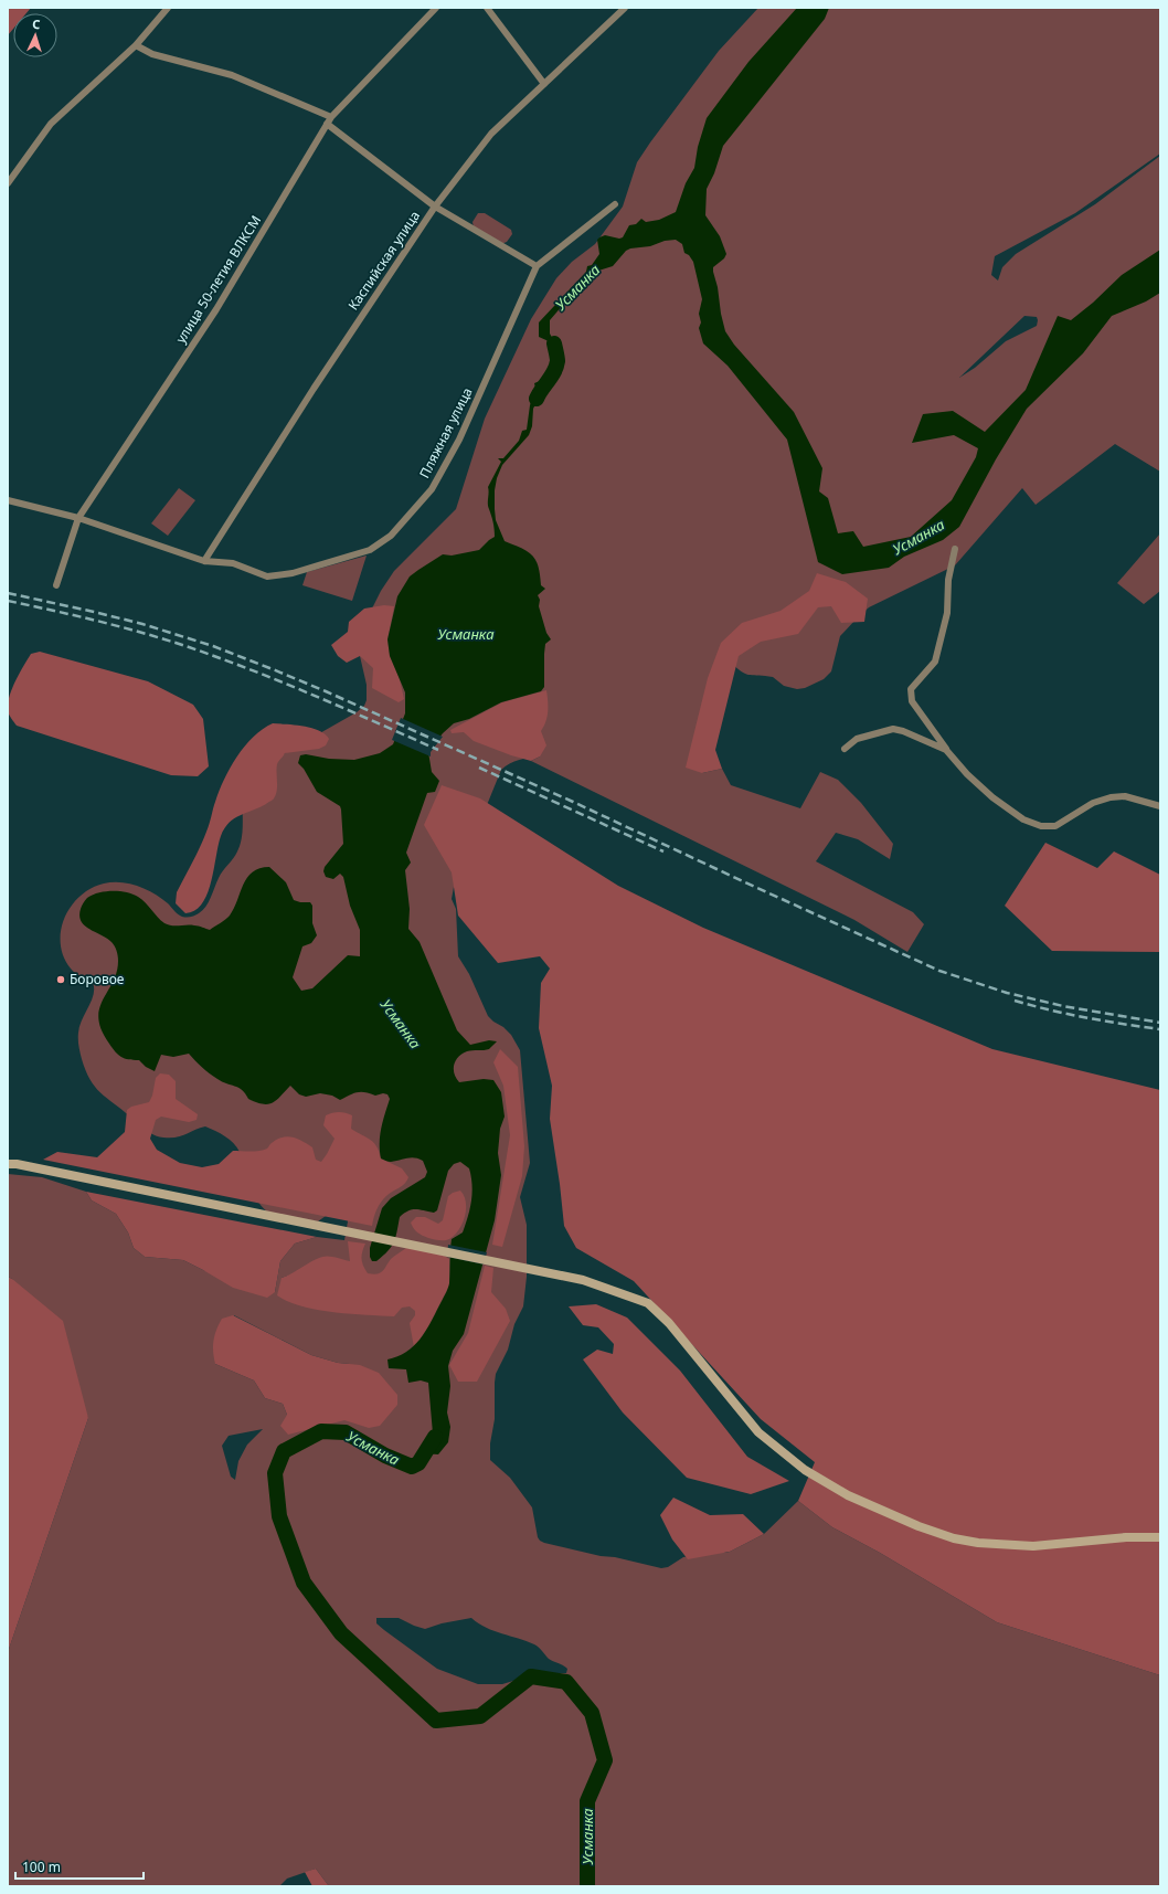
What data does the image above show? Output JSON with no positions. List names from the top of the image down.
{
  "streets": {
    "street": ["Каспийская улица", "улица 50-летия ВЛКСМ", "Пляжная улица"]
  },
  "crossings": [
    ["Каспийская улица", "Пляжная улица"],
    ["улица 50-летия ВЛКСМ", "Пляжная улица"]
  ],
  "water": ["Усманка"],
  "places": ["Боровое"],
  "scale_bar": "100 m",
  "north": "top"
}
